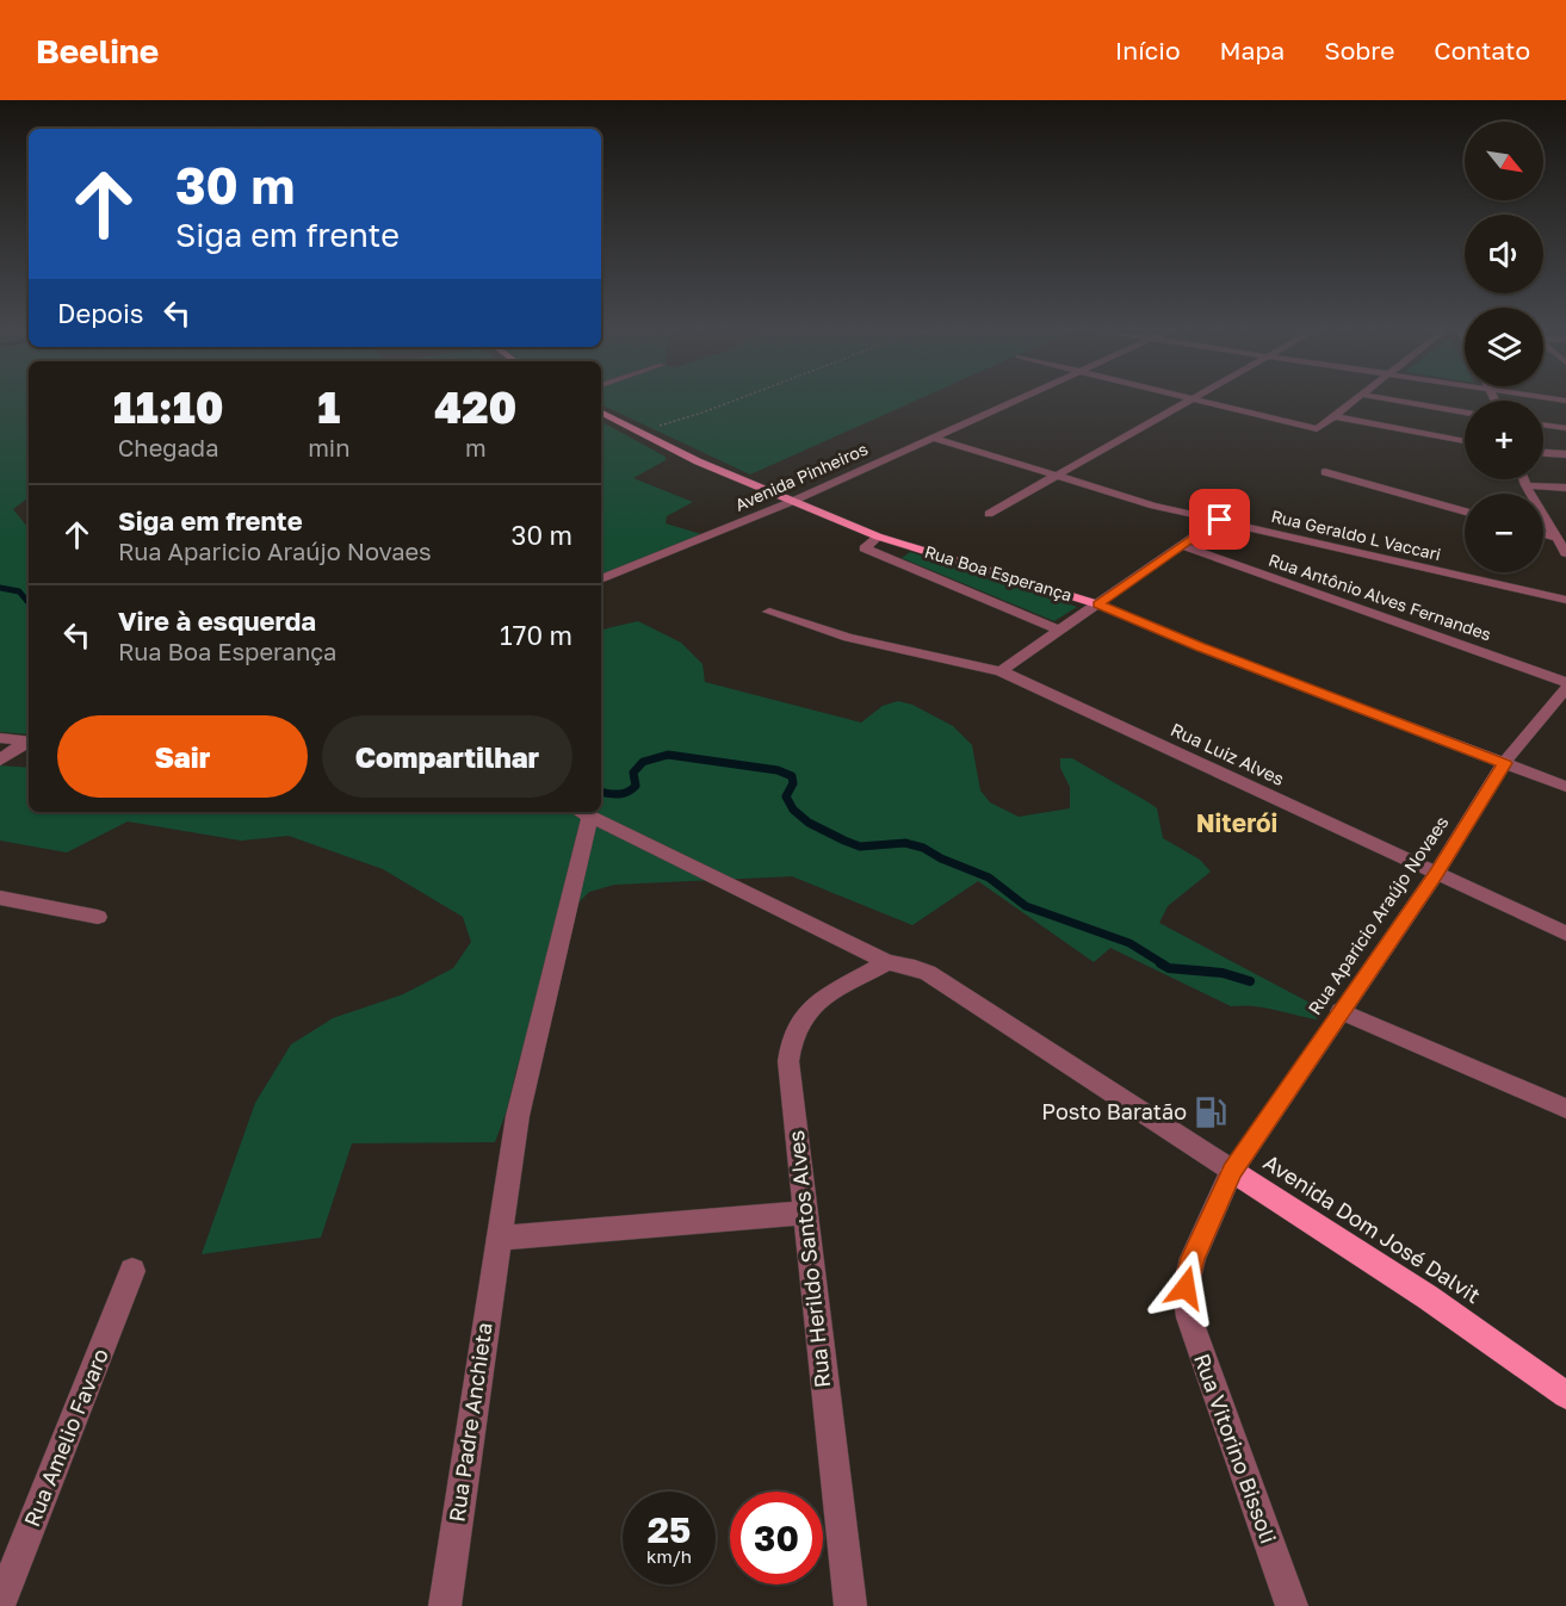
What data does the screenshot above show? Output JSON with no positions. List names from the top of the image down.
{
  "streets": {
    "main road": ["Rua Boa Esperança", "Rua Aparicio Araújo Novaes", "Avenida Dom José Dalvit"],
    "street": [
      "Avenida Pinheiros",
      "Rua Geraldo L Vaccari",
      "Rua Antônio Alves Fernandes",
      "Rua Luiz Alves",
      "Rua Herildo Santos Alves",
      "Rua Padre Anchieta",
      "Rua Amelio Favaro",
      "Rua Vitorino Bissoli"
    ]
  },
  "crossings": [
    ["Avenida Pinheiros", "Rua Geraldo L Vaccari"],
    ["Avenida Pinheiros", "Rua Boa Esperança"],
    ["Rua Boa Esperança", "Rua Aparicio Araújo Novaes"],
    ["Rua Luiz Alves", "Rua Aparicio Araújo Novaes"],
    ["Rua Aparicio Araújo Novaes", "Avenida Dom José Dalvit"],
    ["Rua Aparicio Araújo Novaes", "Rua Vitorino Bissoli"],
    ["Avenida Dom José Dalvit", "Rua Herildo Santos Alves"],
    ["Avenida Dom José Dalvit", "Rua Padre Anchieta"],
    ["Avenida Dom José Dalvit", "Rua Vitorino Bissoli"]
  ],
  "districts": ["Niterói"],
  "places": {
    "fuel station": ["Posto Baratão"]
  },
  "north": "bottom right",
  "page": {
    "header": "Beeline",
    "nav": [
      "Início",
      "Mapa",
      "Sobre",
      "Contato"
    ],
    "map_buttons": ["+", "−"],
    "turn": ["30 m", "Siga em frente"],
    "then": "Depois",
    "eta": [
      "11:10",
      "Chegada",
      "1",
      "min",
      "420",
      "m"
    ],
    "list": [
      {
        "name": "Siga em frente",
        "note": "Rua Aparicio Araújo Novaes",
        "value": "30 m"
      },
      {
        "name": "Vire à esquerda",
        "note": "Rua Boa Esperança",
        "value": "170 m"
      }
    ],
    "buttons": ["Sair", "Compartilhar"],
    "speed": "25 km/h",
    "limit": "30"
  }
}
